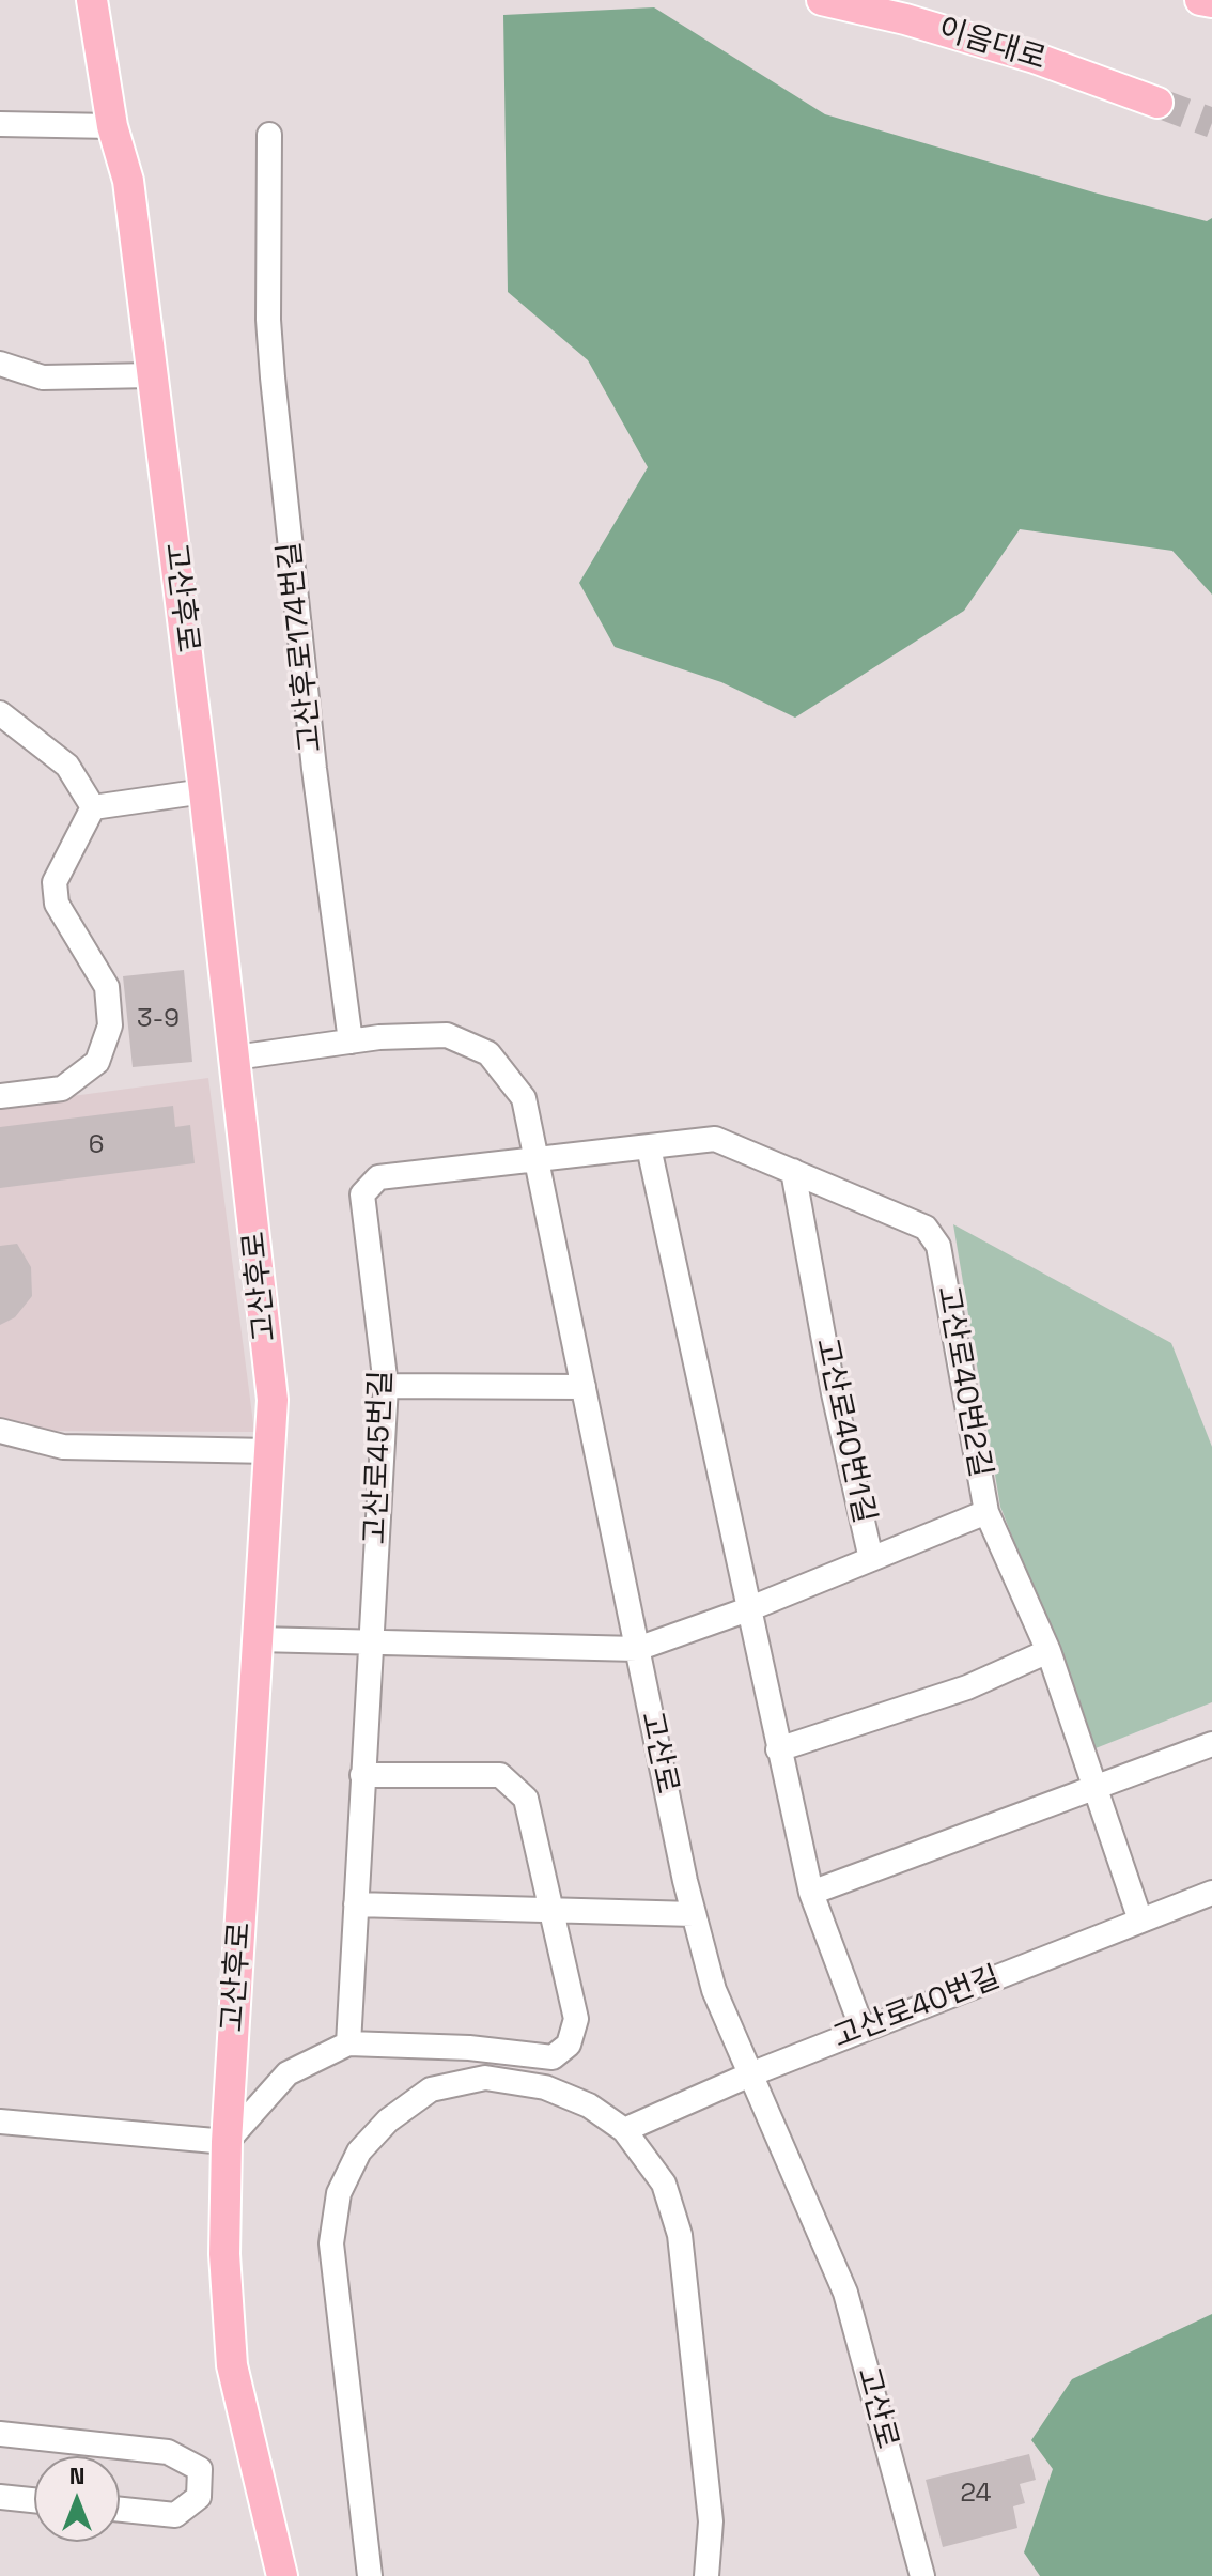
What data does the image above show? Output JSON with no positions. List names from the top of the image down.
{
  "streets": {
    "main road": ["이음대로", "고산후로"],
    "street": [
      "고산후로174번길",
      "고산로40번2길",
      "고산로40번1길",
      "고산로45번길",
      "고산로",
      "고산로40번길"
    ]
  },
  "crossings": [
    ["고산후로174번길", "고산로"],
    ["고산로40번2길", "고산로40번1길"],
    ["고산로40번2길", "고산로45번길"],
    ["고산로40번2길", "고산로"],
    ["고산로40번2길", "고산로40번길"],
    ["고산로40번1길", "고산로"],
    ["고산로45번길", "고산로"],
    ["고산로", "고산로40번길"]
  ],
  "house_numbers": ["3-9", "6", "24"],
  "north": "top"
}
